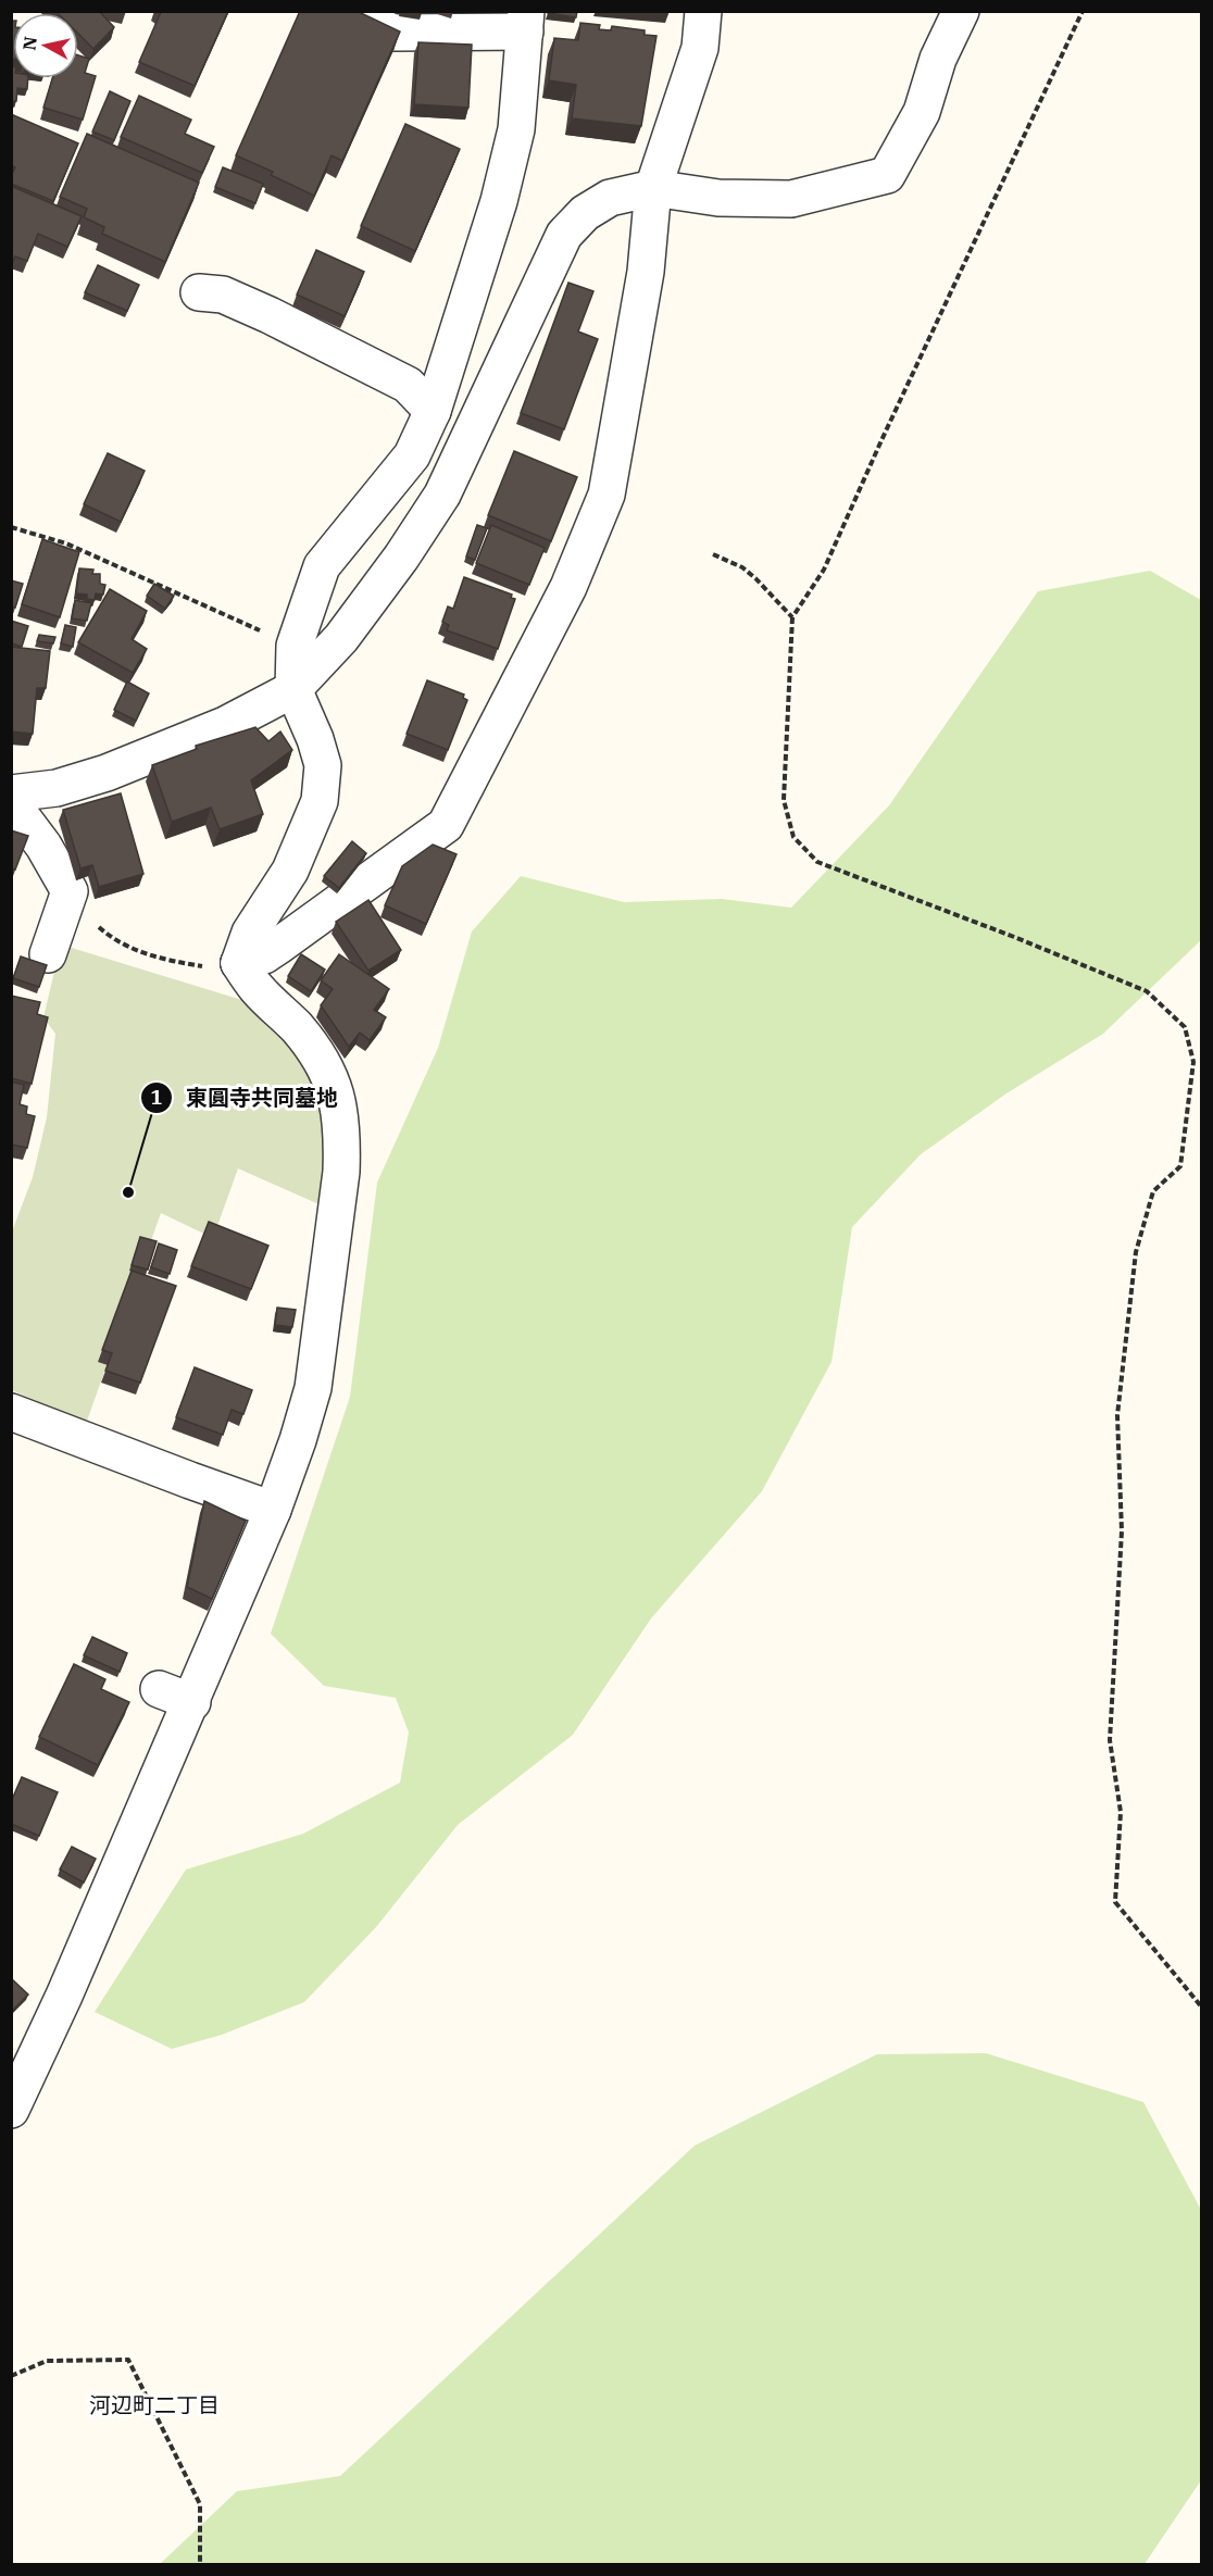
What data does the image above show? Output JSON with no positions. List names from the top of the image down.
{
  "districts": ["河辺町二丁目"],
  "places": ["東圓寺共同墓地"],
  "north": "left"
}
